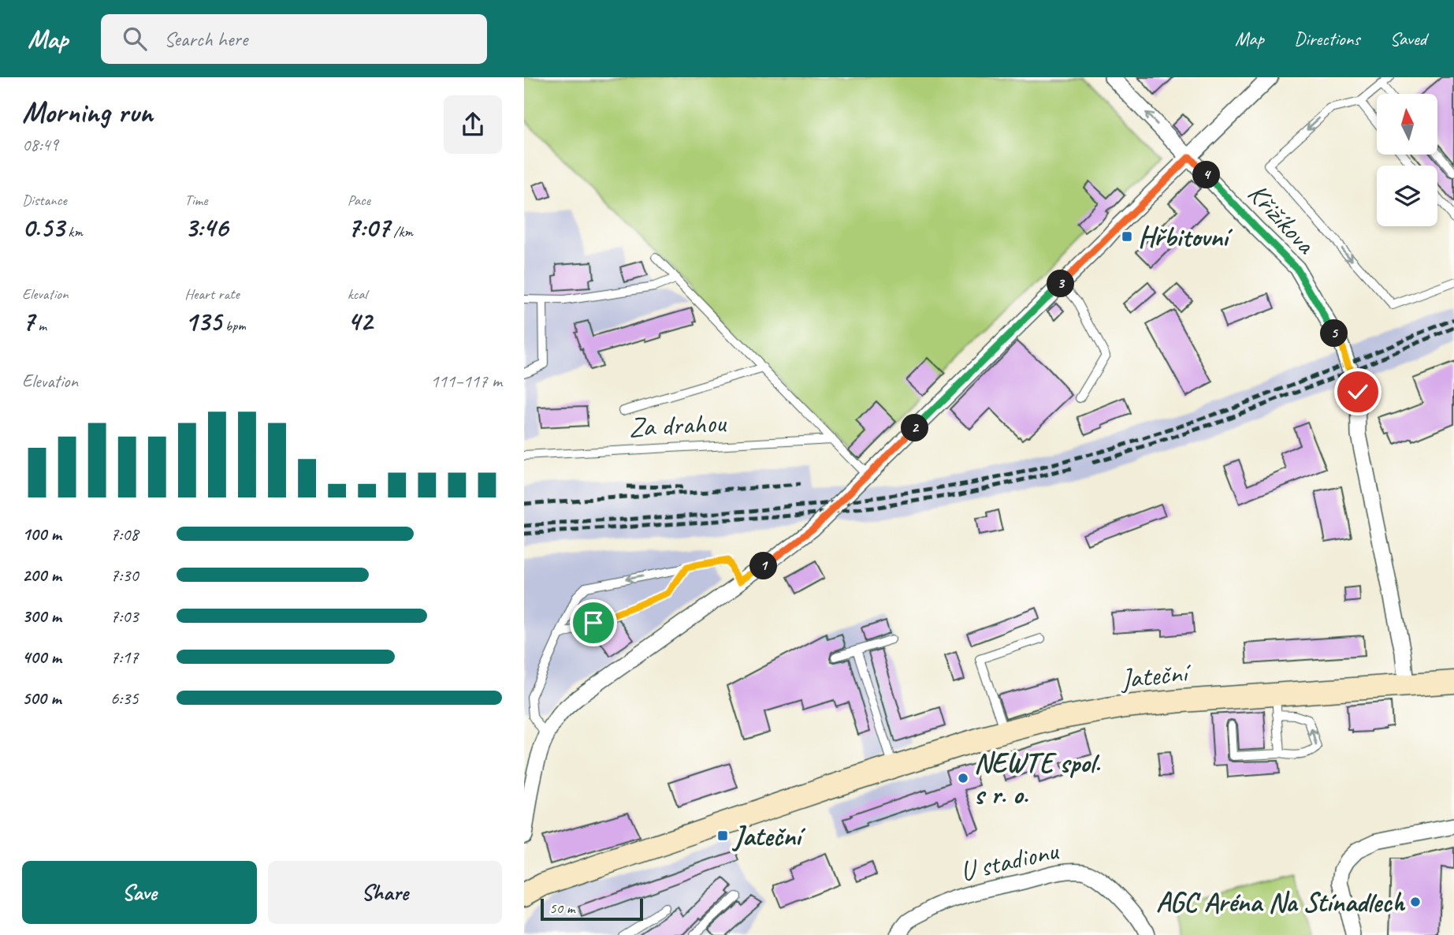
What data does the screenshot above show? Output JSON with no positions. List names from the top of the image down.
{
  "streets": {
    "main road": ["Jateční"],
    "street": ["Křižíkova", "U stadionu"],
    "lane": ["Za drahou"]
  },
  "crossings": [
    ["Křižíkova", "Jateční"]
  ],
  "places": {
    "transit": ["Hřbitovní", "Jateční"],
    "other": ["NEWTE spol. s r. o.", "AGC Aréna Na Stínadlech"]
  },
  "scale_bar": "50 m",
  "north": "top",
  "page": {
    "header": "Map",
    "search": "Search here",
    "nav": ["Map", "Directions", "Saved"],
    "heading": ["Morning run", "08:49"],
    "pins": [
      "4",
      "3",
      "5",
      "2",
      "1"
    ],
    "stats": [
      ["Distance", "0.53 km"],
      ["Time", "3:46"],
      ["Pace", "7:07 /km"],
      ["Elevation", "7 m"],
      ["Heart rate", "135 bpm"],
      ["kcal", "42"]
    ],
    "chart": ["Elevation", "111–117 m"],
    "list": [
      {
        "name": "100 m",
        "note": "7:08"
      },
      {
        "name": "200 m",
        "note": "7:30"
      },
      {
        "name": "300 m",
        "note": "7:03"
      },
      {
        "name": "400 m",
        "note": "7:17"
      },
      {
        "name": "500 m",
        "note": "6:35"
      }
    ],
    "buttons": ["Save", "Share"],
    "scale": "50 m"
  }
}
